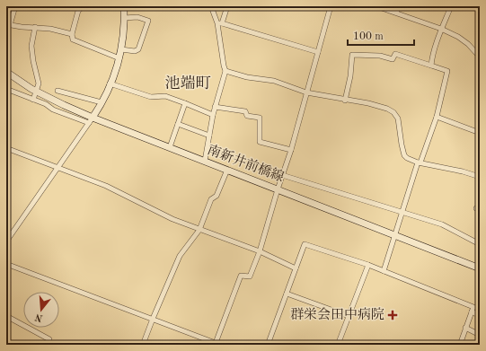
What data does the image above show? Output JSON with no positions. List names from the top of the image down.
{
  "streets": {
    "main road": ["南新井前橋線"]
  },
  "districts": ["池端町"],
  "places": {
    "health": ["群栄会田中病院"]
  },
  "scale_bar": "100 m",
  "north": "bottom"
}
